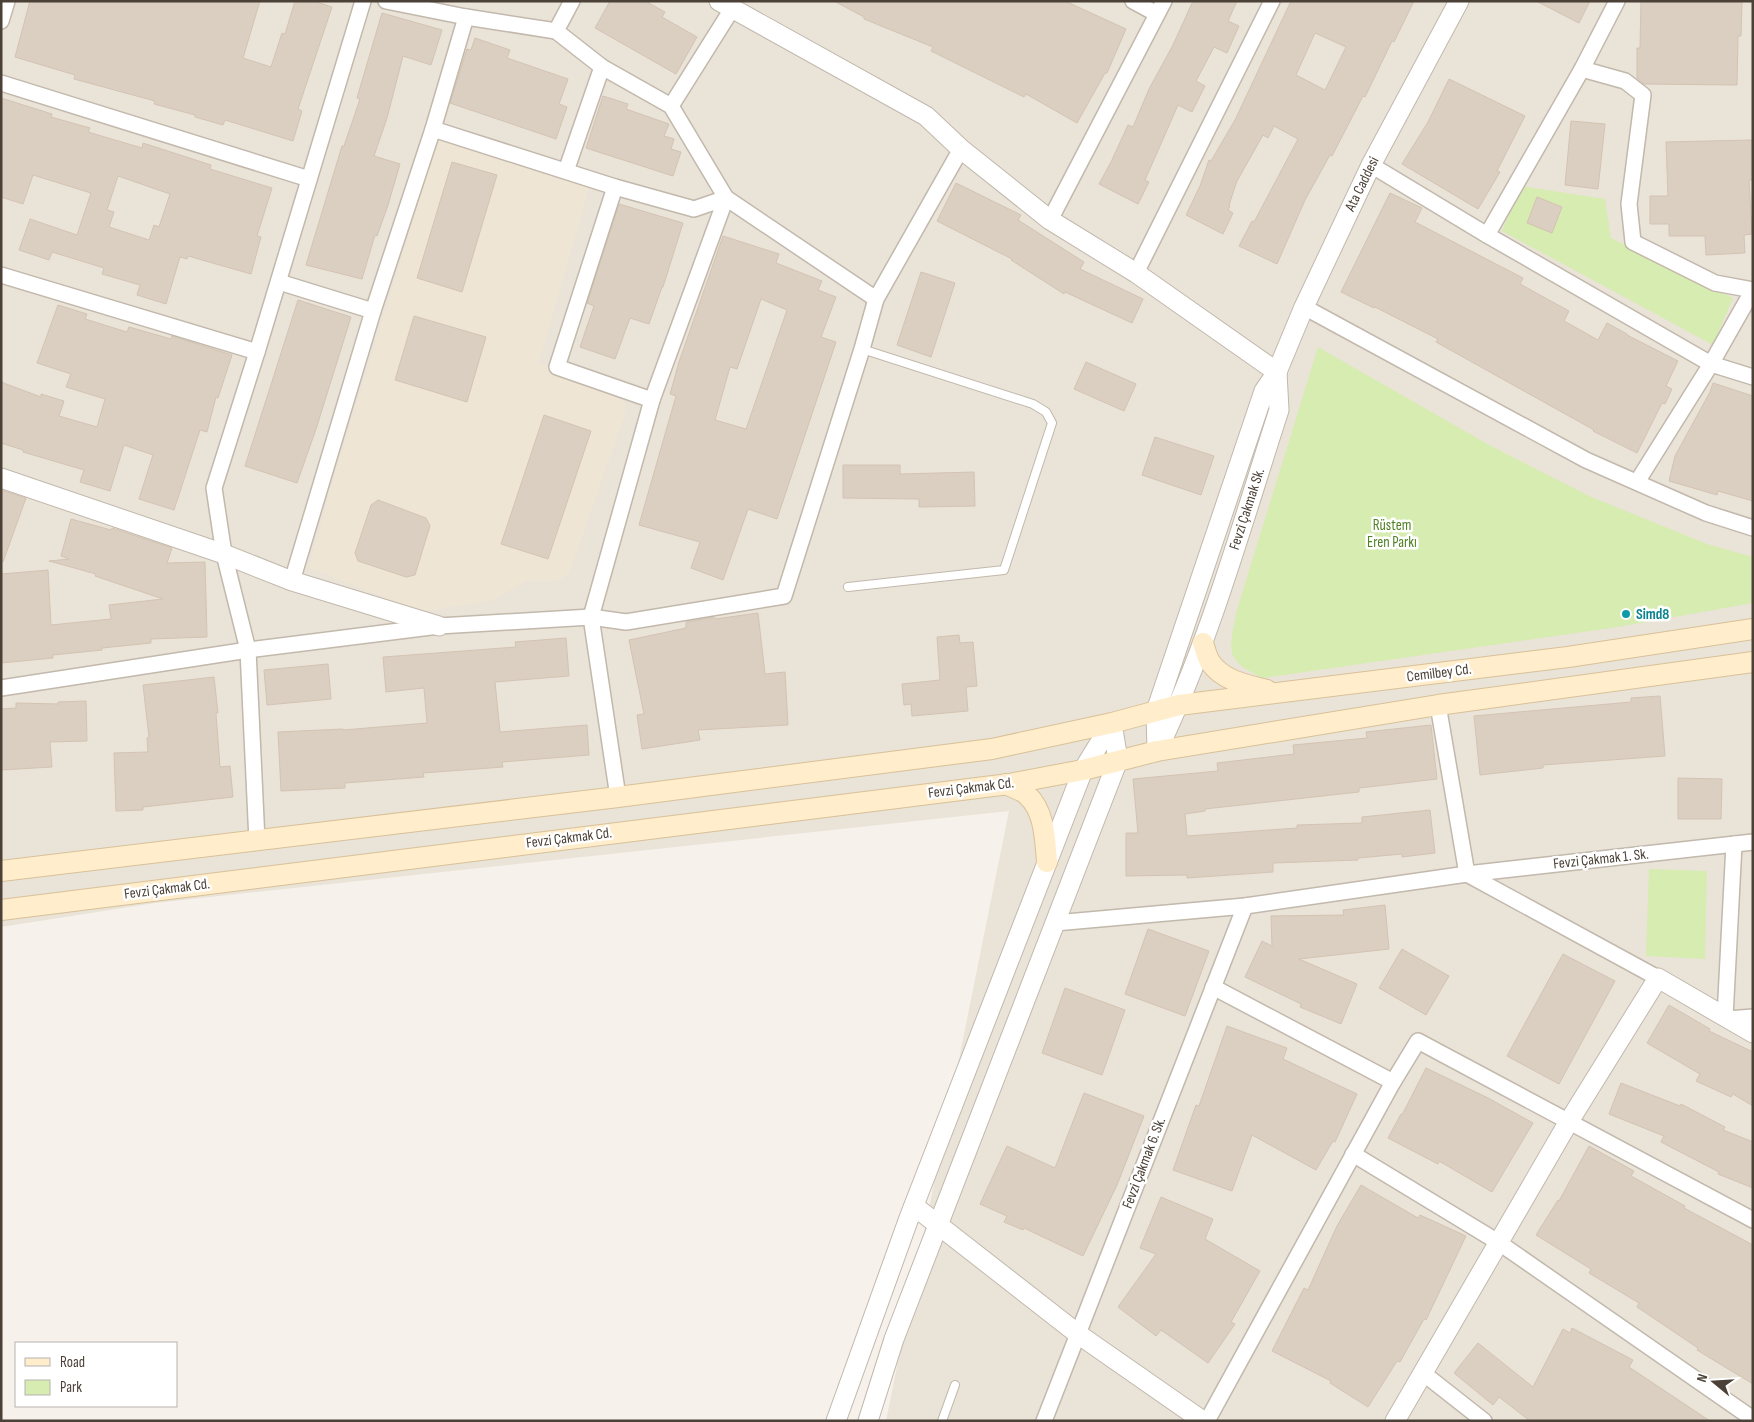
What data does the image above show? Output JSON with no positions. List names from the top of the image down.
{
  "streets": {
    "main road": ["Cemilbey Cd.", "Fevzi Çakmak Cd."],
    "street": [
      "Ata Caddesi",
      "Fevzi Çakmak Sk.",
      "Fevzi Çakmak 1. Sk.",
      "Fevzi Çakmak 6. Sk."
    ]
  },
  "crossings": [
    ["Ata Caddesi", "Fevzi Çakmak Sk."],
    ["Fevzi Çakmak Sk.", "Cemilbey Cd."],
    ["Cemilbey Cd.", "Fevzi Çakmak Cd."],
    ["Fevzi Çakmak 1. Sk.", "Fevzi Çakmak 6. Sk."]
  ],
  "parks": ["Rüstem Eren Parkı"],
  "places": ["Simd8"],
  "legend": ["Road", "Park"],
  "north": "left"
}
